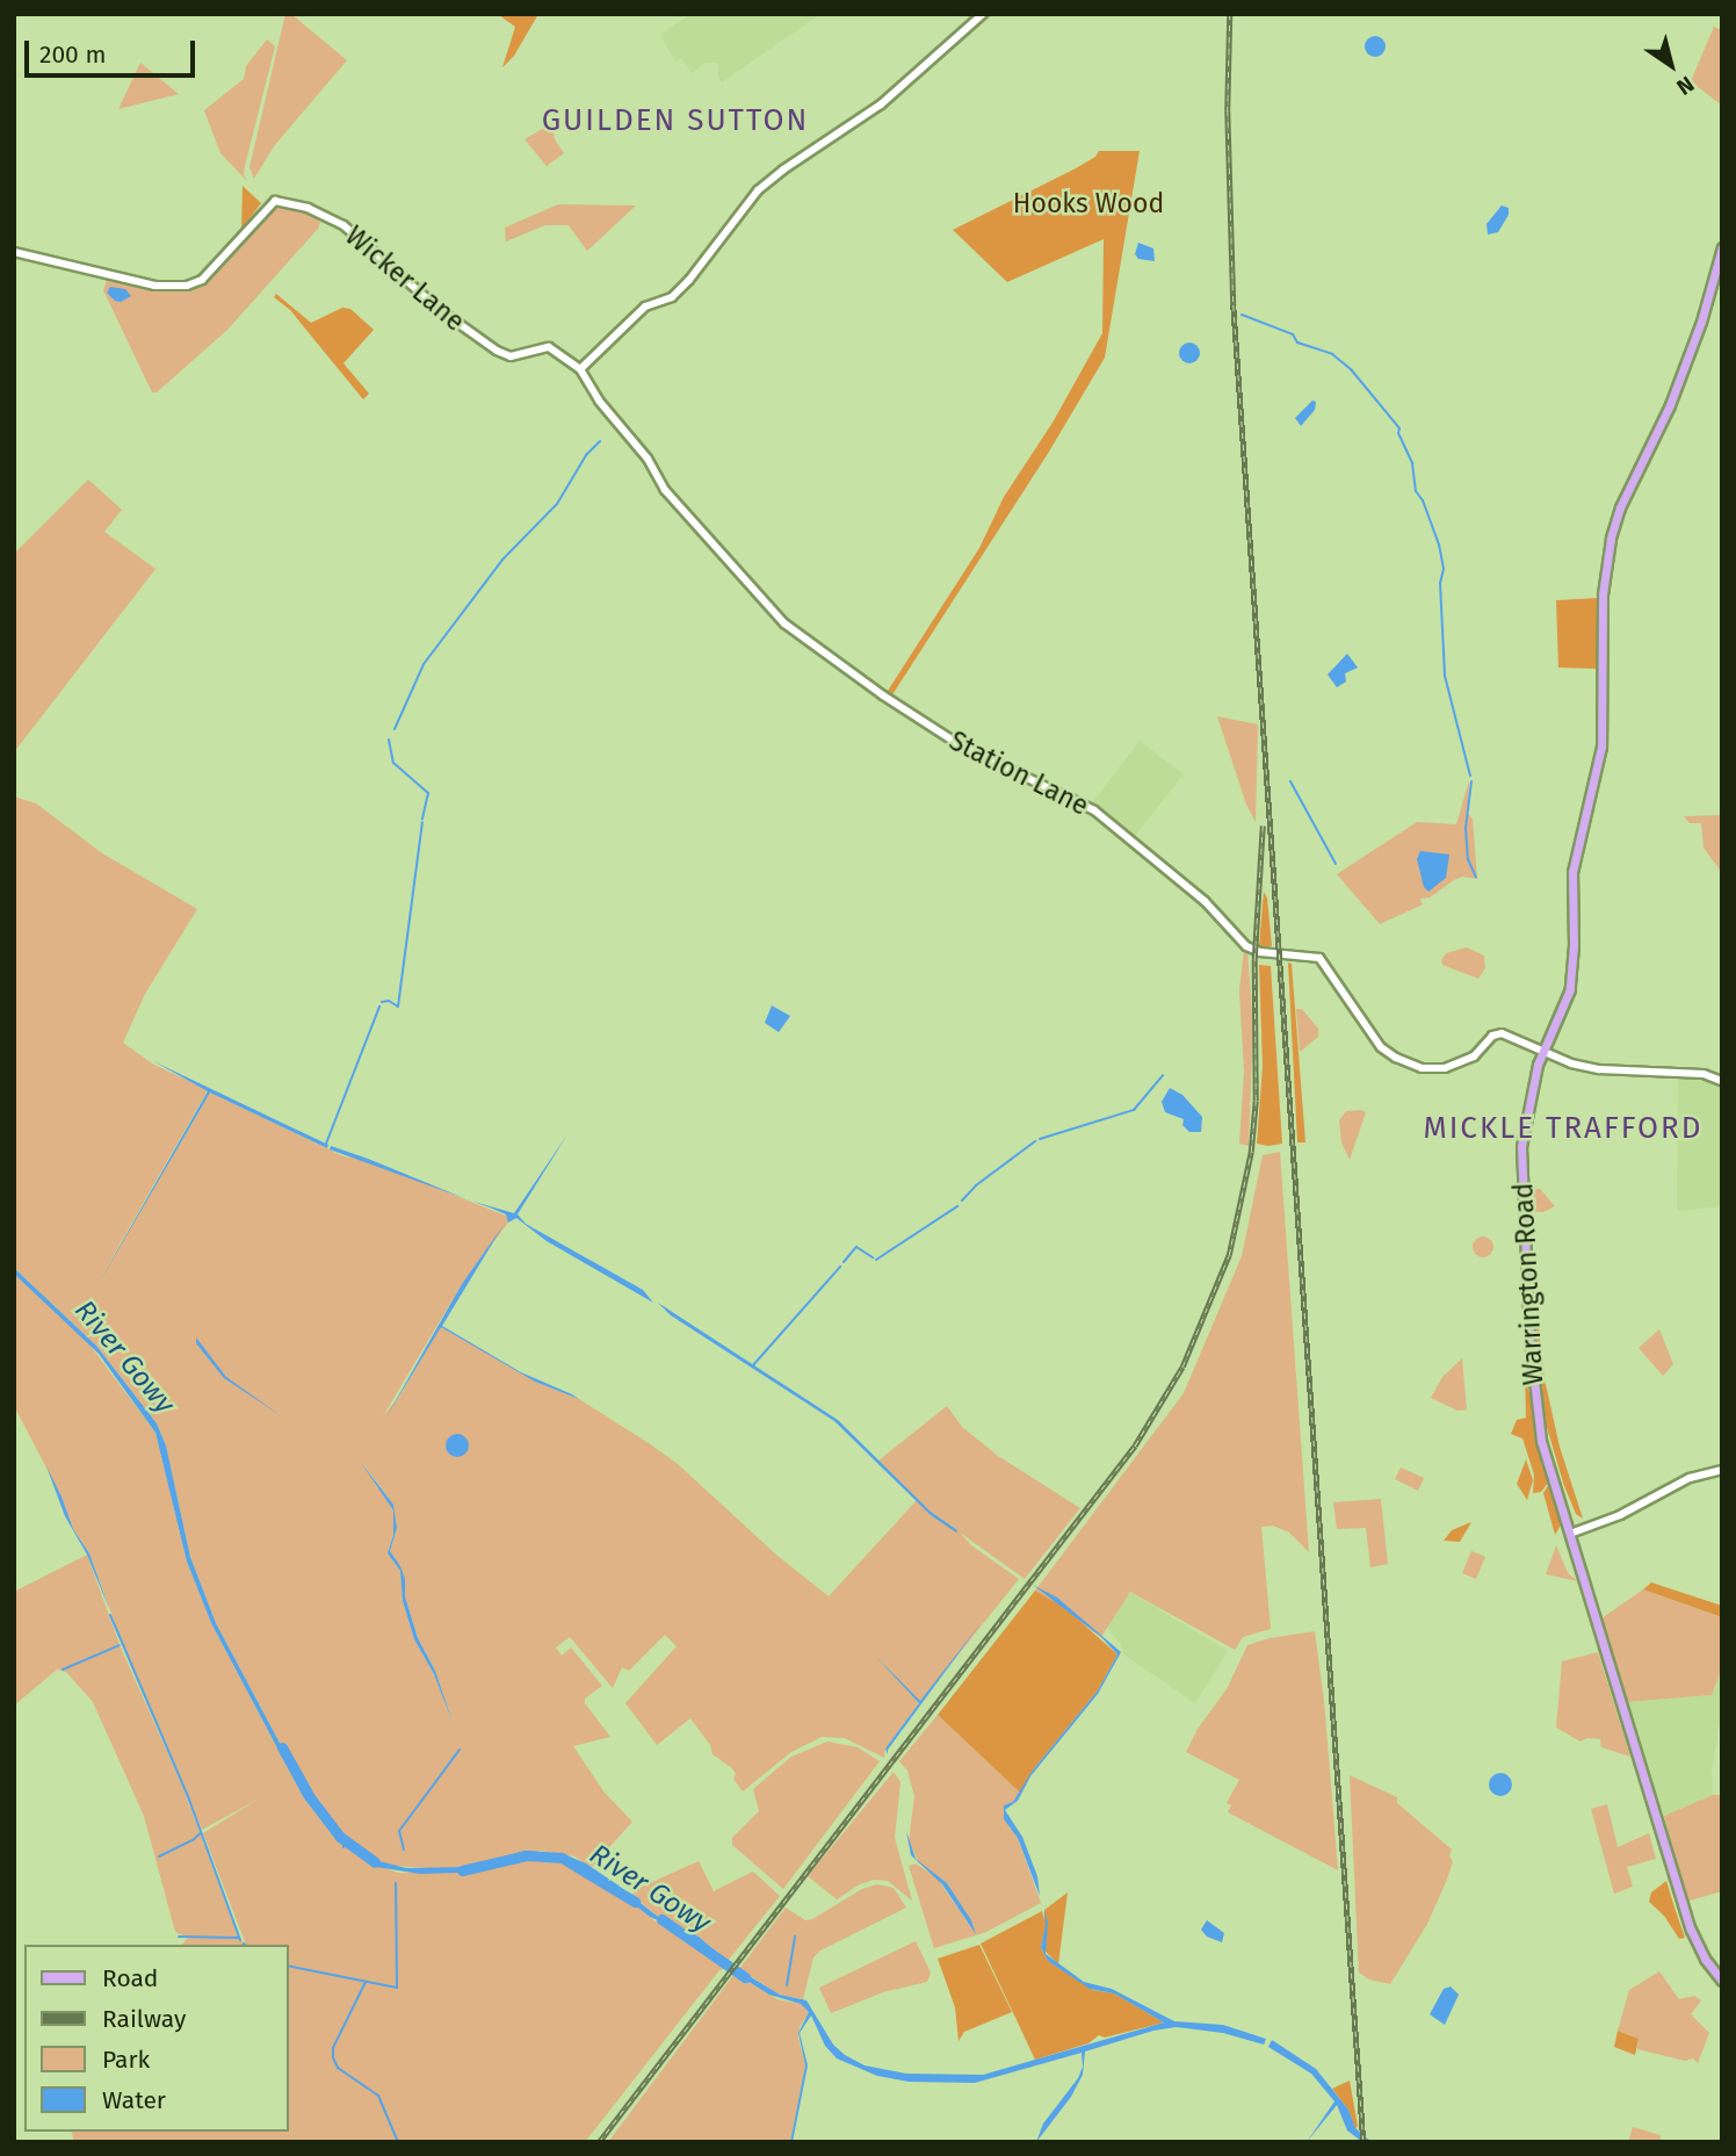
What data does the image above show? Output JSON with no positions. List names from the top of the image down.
{
  "streets": {
    "main road": ["Warrington Road"],
    "street": ["Wicker Lane", "Station Lane"]
  },
  "crossings": [
    ["Wicker Lane", "Station Lane"],
    ["Station Lane", "Warrington Road"]
  ],
  "districts": ["GUILDEN SUTTON", "MICKLE TRAFFORD"],
  "water": ["River Gowy"],
  "parks": ["Hooks Wood"],
  "legend": [
    "Road",
    "Railway",
    "Park",
    "Water"
  ],
  "scale_bar": "200 m",
  "north": "bottom right"
}
